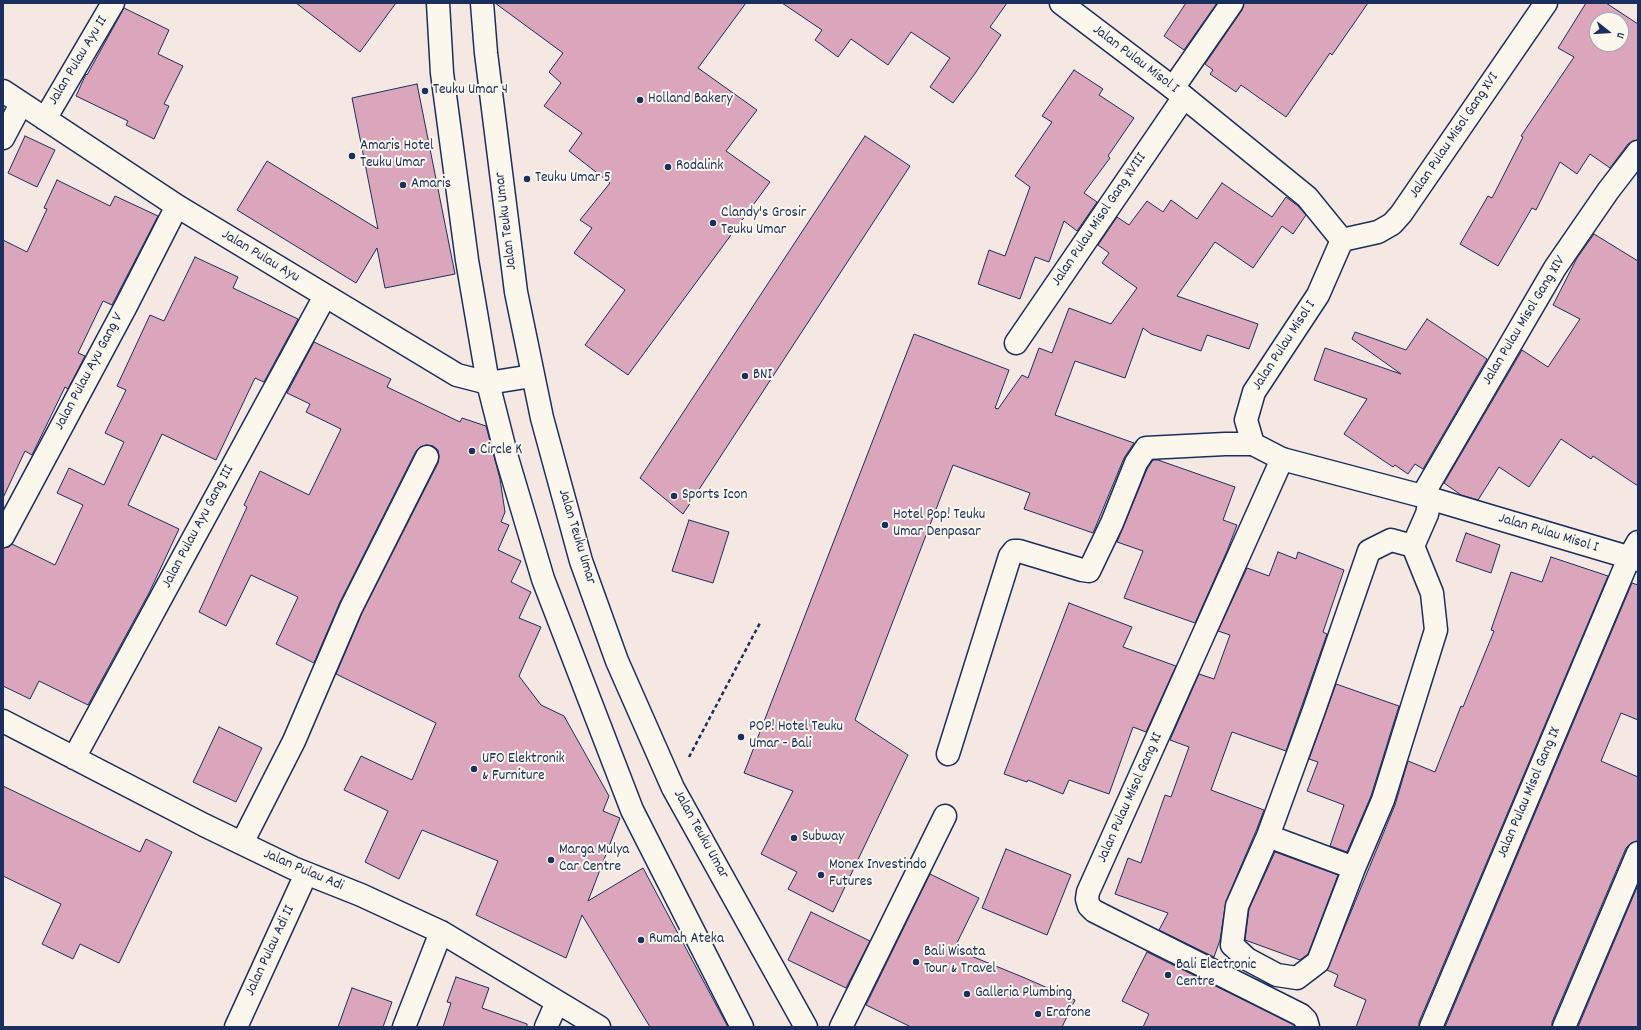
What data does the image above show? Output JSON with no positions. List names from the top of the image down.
{
  "streets": {
    "street": [
      "Jalan Pulau Misol I",
      "Jalan Pulau Ayu II",
      "Jalan Pulau Misol Gang XVI",
      "Jalan Pulau Misol Gang XVIII",
      "Jalan Teuku Umar",
      "Jalan Pulau Ayu",
      "Jalan Pulau Misol Gang XIV",
      "Jalan Pulau Ayu Gang V",
      "Jalan Pulau Ayu Gang III",
      "Jalan Pulau Misol Gang IX",
      "Jalan Pulau Misol Gang XI",
      "Jalan Pulau Adi",
      "Jalan Pulau Adi II"
    ]
  },
  "crossings": [
    ["Jalan Pulau Misol I", "Jalan Pulau Misol Gang XVI"],
    ["Jalan Pulau Misol I", "Jalan Pulau Misol Gang XVIII"],
    ["Jalan Pulau Misol I", "Jalan Pulau Misol Gang XIV"],
    ["Jalan Pulau Misol I", "Jalan Pulau Misol Gang IX"],
    ["Jalan Pulau Misol I", "Jalan Pulau Misol Gang XI"],
    ["Jalan Pulau Ayu II", "Jalan Pulau Ayu"],
    ["Jalan Teuku Umar", "Jalan Pulau Ayu"],
    ["Jalan Pulau Ayu", "Jalan Pulau Ayu Gang V"],
    ["Jalan Pulau Ayu", "Jalan Pulau Ayu Gang III"],
    ["Jalan Pulau Ayu Gang III", "Jalan Pulau Adi"],
    ["Jalan Pulau Adi", "Jalan Pulau Adi II"]
  ],
  "places": [
    "Teuku Umar 4",
    "Holland Bakery",
    "Amaris Hotel Teuku Umar",
    "Rodalink",
    "Teuku Umar 5",
    "Amaris",
    "Clandy's Grosir Teuku Umar",
    "BNI",
    "Circle K",
    "Sports Icon",
    "Hotel Pop! Teuku Umar Denpasar",
    "POP! Hotel Teuku Umar - Bali",
    "UFO Elektronik & Furniture",
    "Subway",
    "Marga Mulya Car Centre",
    "Monex Investindo Futures",
    "Rumah Ateka",
    "Bali Wisata Tour & Travel",
    "Bali Electronic Centre",
    "Galleria Plumbing",
    "Erafone"
  ],
  "north": "right"
}
